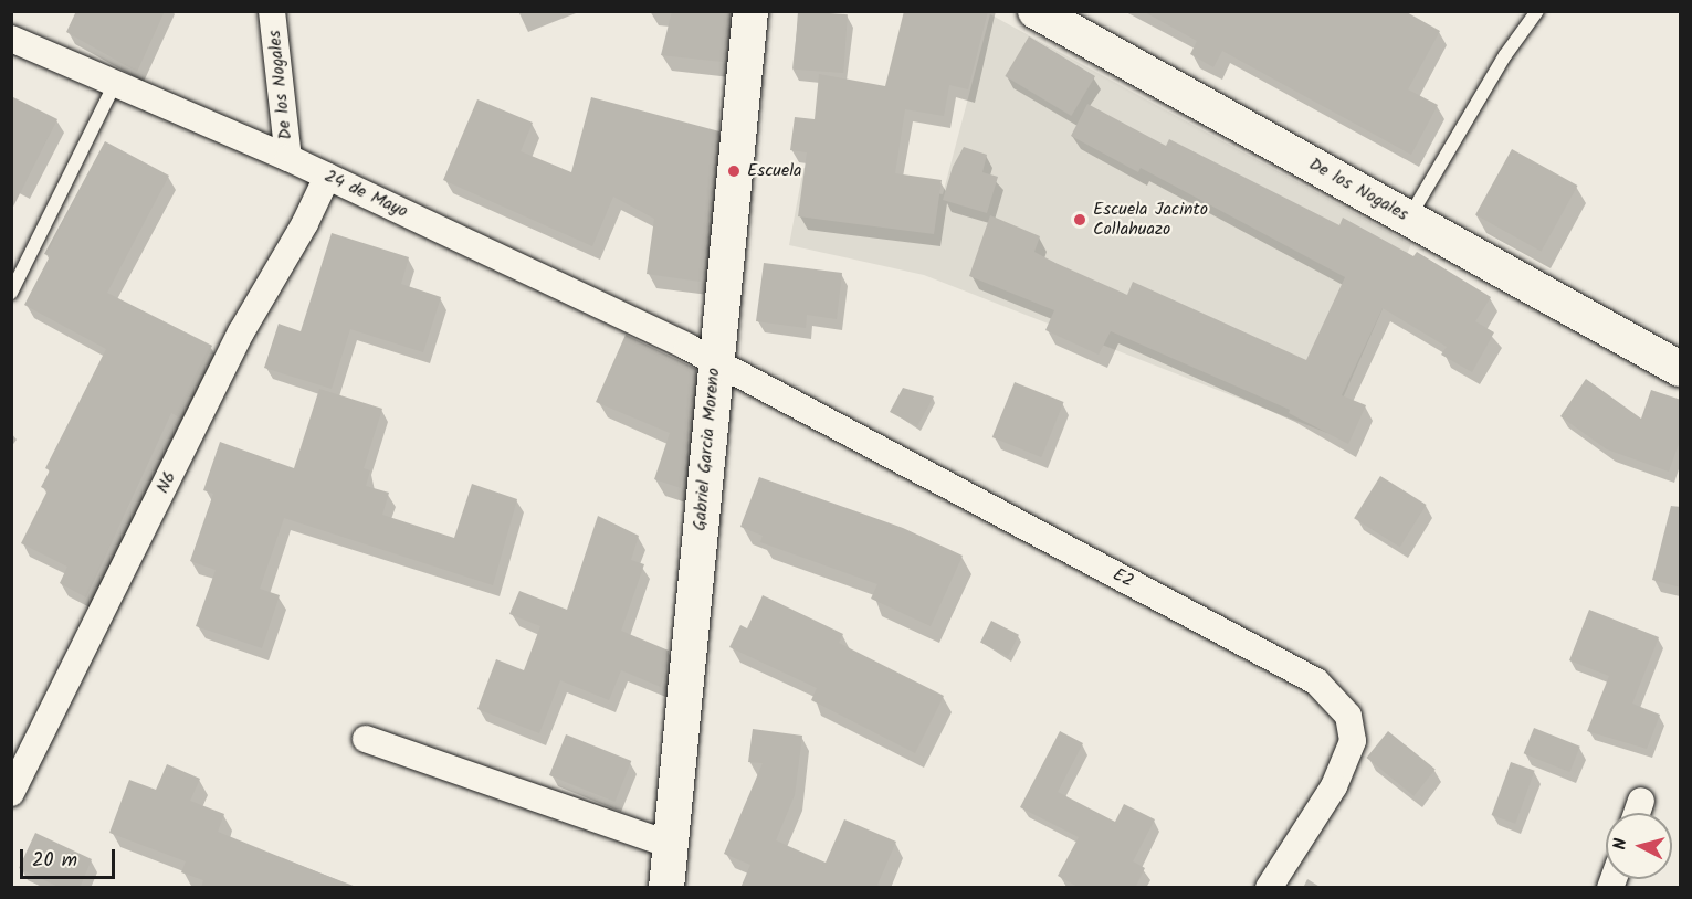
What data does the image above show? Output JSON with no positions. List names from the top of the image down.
{
  "streets": {
    "street": [
      "De los Nogales",
      "24 de Mayo",
      "Gabriel Garcia Moreno",
      "N6",
      "E2"
    ]
  },
  "crossings": [
    ["De los Nogales", "24 de Mayo"],
    ["24 de Mayo", "Gabriel Garcia Moreno"],
    ["24 de Mayo", "N6"],
    ["24 de Mayo", "E2"],
    ["Gabriel Garcia Moreno", "E2"]
  ],
  "places": ["Escuela", "Escuela Jacinto Collahuazo"],
  "scale_bar": "20 m",
  "north": "left"
}
